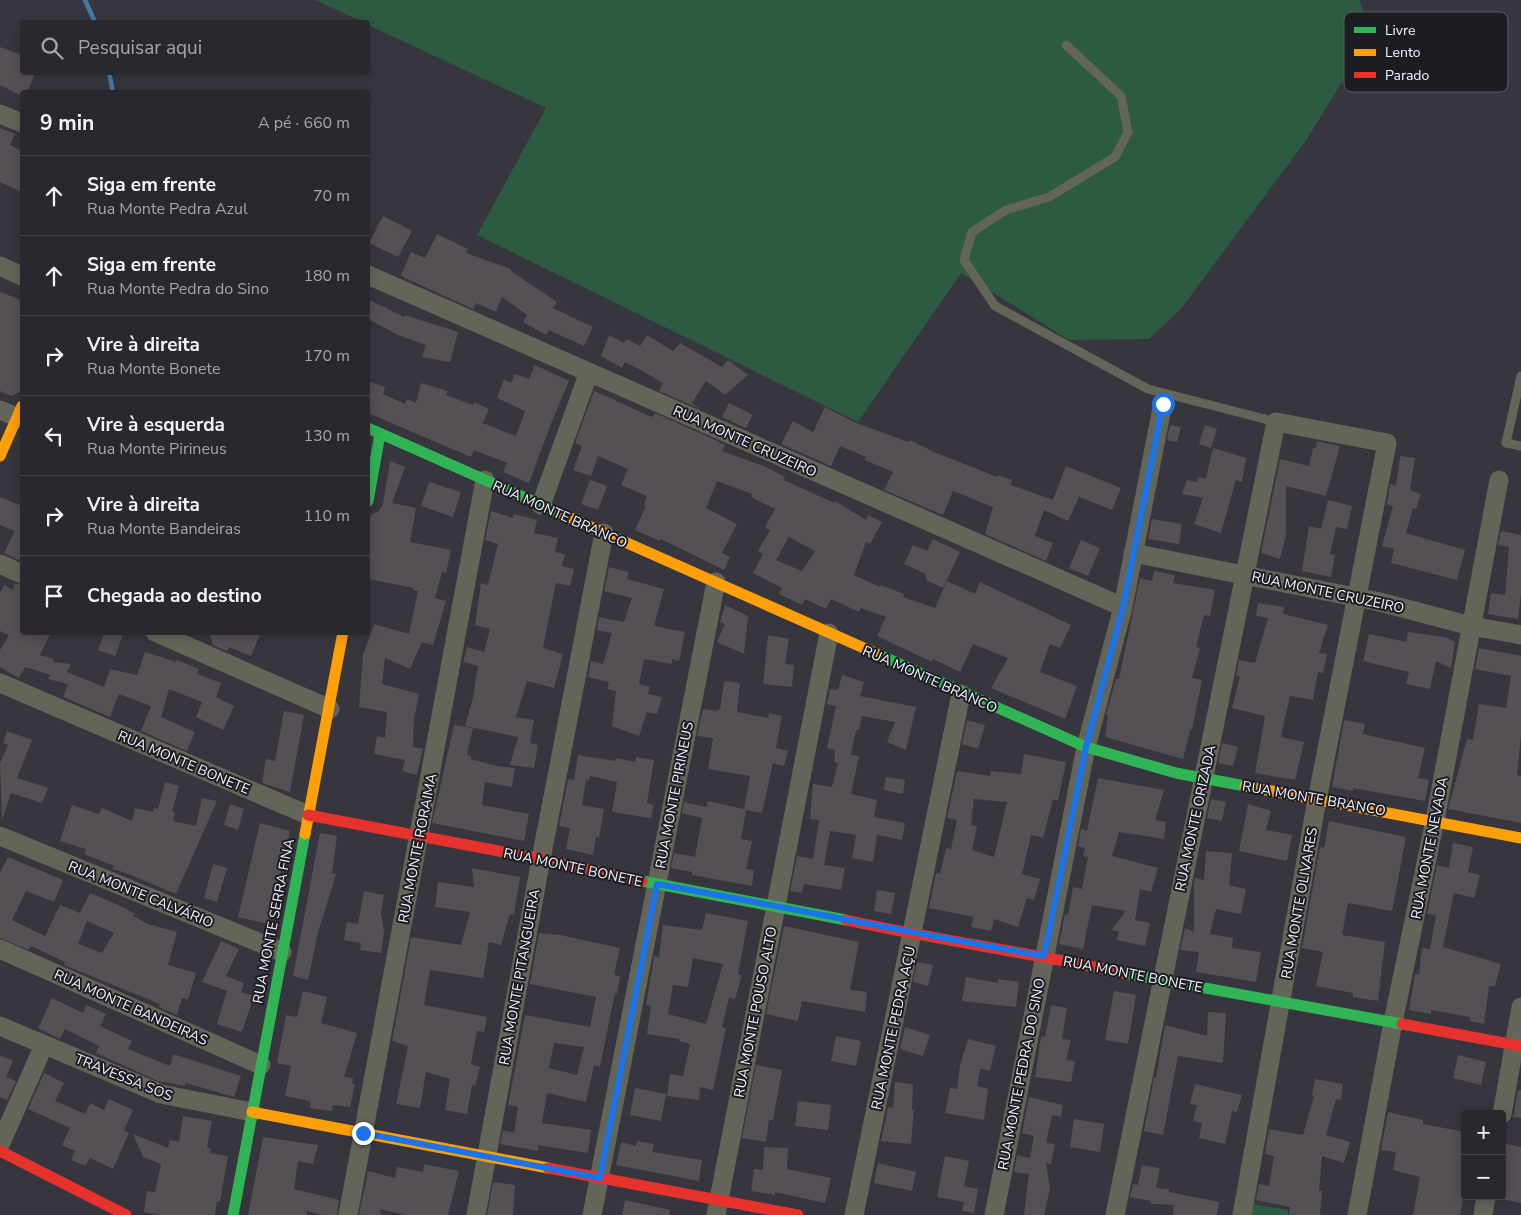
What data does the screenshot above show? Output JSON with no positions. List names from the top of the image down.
{
  "streets": {
    "main road": ["RUA MONTE BRANCO", "RUA MONTE BONETE", "RUA MONTE SERRA FINA"],
    "street": [
      "RUA MONTE CRUZEIRO",
      "RUA MONTE PIRINEUS",
      "RUA MONTE ORIZADA",
      "RUA MONTE RORAIMA",
      "RUA MONTE NEVADA",
      "RUA MONTE CALVÁRIO",
      "RUA MONTE OLIVARES",
      "RUA MONTE PITANGUEIRA",
      "RUA MONTE BANDEIRAS",
      "RUA MONTE POUSO ALTO",
      "RUA MONTE PEDRA AÇU",
      "RUA MONTE PEDRA DO SINO",
      "TRAVESSA SOS"
    ]
  },
  "crossings": [
    ["RUA MONTE CRUZEIRO", "RUA MONTE ORIZADA"],
    ["RUA MONTE CRUZEIRO", "RUA MONTE NEVADA"],
    ["RUA MONTE CRUZEIRO", "RUA MONTE OLIVARES"],
    ["RUA MONTE CRUZEIRO", "RUA MONTE PEDRA DO SINO"],
    ["RUA MONTE BRANCO", "RUA MONTE PIRINEUS"],
    ["RUA MONTE BRANCO", "RUA MONTE ORIZADA"],
    ["RUA MONTE BRANCO", "RUA MONTE RORAIMA"],
    ["RUA MONTE BRANCO", "RUA MONTE NEVADA"],
    ["RUA MONTE BRANCO", "RUA MONTE OLIVARES"],
    ["RUA MONTE BRANCO", "RUA MONTE PITANGUEIRA"],
    ["RUA MONTE BRANCO", "RUA MONTE POUSO ALTO"],
    ["RUA MONTE BRANCO", "RUA MONTE PEDRA AÇU"],
    ["RUA MONTE BRANCO", "RUA MONTE PEDRA DO SINO"],
    ["RUA MONTE BONETE", "RUA MONTE PIRINEUS"],
    ["RUA MONTE BONETE", "RUA MONTE ORIZADA"],
    ["RUA MONTE BONETE", "RUA MONTE RORAIMA"],
    ["RUA MONTE BONETE", "RUA MONTE NEVADA"],
    ["RUA MONTE BONETE", "RUA MONTE OLIVARES"],
    ["RUA MONTE BONETE", "RUA MONTE SERRA FINA"],
    ["RUA MONTE BONETE", "RUA MONTE PITANGUEIRA"],
    ["RUA MONTE BONETE", "RUA MONTE POUSO ALTO"],
    ["RUA MONTE BONETE", "RUA MONTE PEDRA AÇU"],
    ["RUA MONTE BONETE", "RUA MONTE PEDRA DO SINO"],
    ["RUA MONTE ORIZADA", "RUA MONTE OLIVARES"],
    ["RUA MONTE CALVÁRIO", "RUA MONTE SERRA FINA"],
    ["RUA MONTE SERRA FINA", "RUA MONTE BANDEIRAS"],
    ["RUA MONTE SERRA FINA", "TRAVESSA SOS"]
  ],
  "legend": ["Livre", "Lento", "Parado"],
  "page": {
    "search": "Pesquisar aqui",
    "heading": ["9 min", "A pé · 660 m"],
    "list": [
      ["Siga em frente", "Rua Monte Pedra Azul", "70 m"],
      ["Siga em frente", "Rua Monte Pedra do Sino", "180 m"],
      ["Vire à direita", "Rua Monte Bonete", "170 m"],
      ["Vire à esquerda", "Rua Monte Pirineus", "130 m"],
      ["Vire à direita", "Rua Monte Bandeiras", "110 m"],
      "Chegada ao destino"
    ],
    "map_buttons": ["+", "−"]
  }
}
